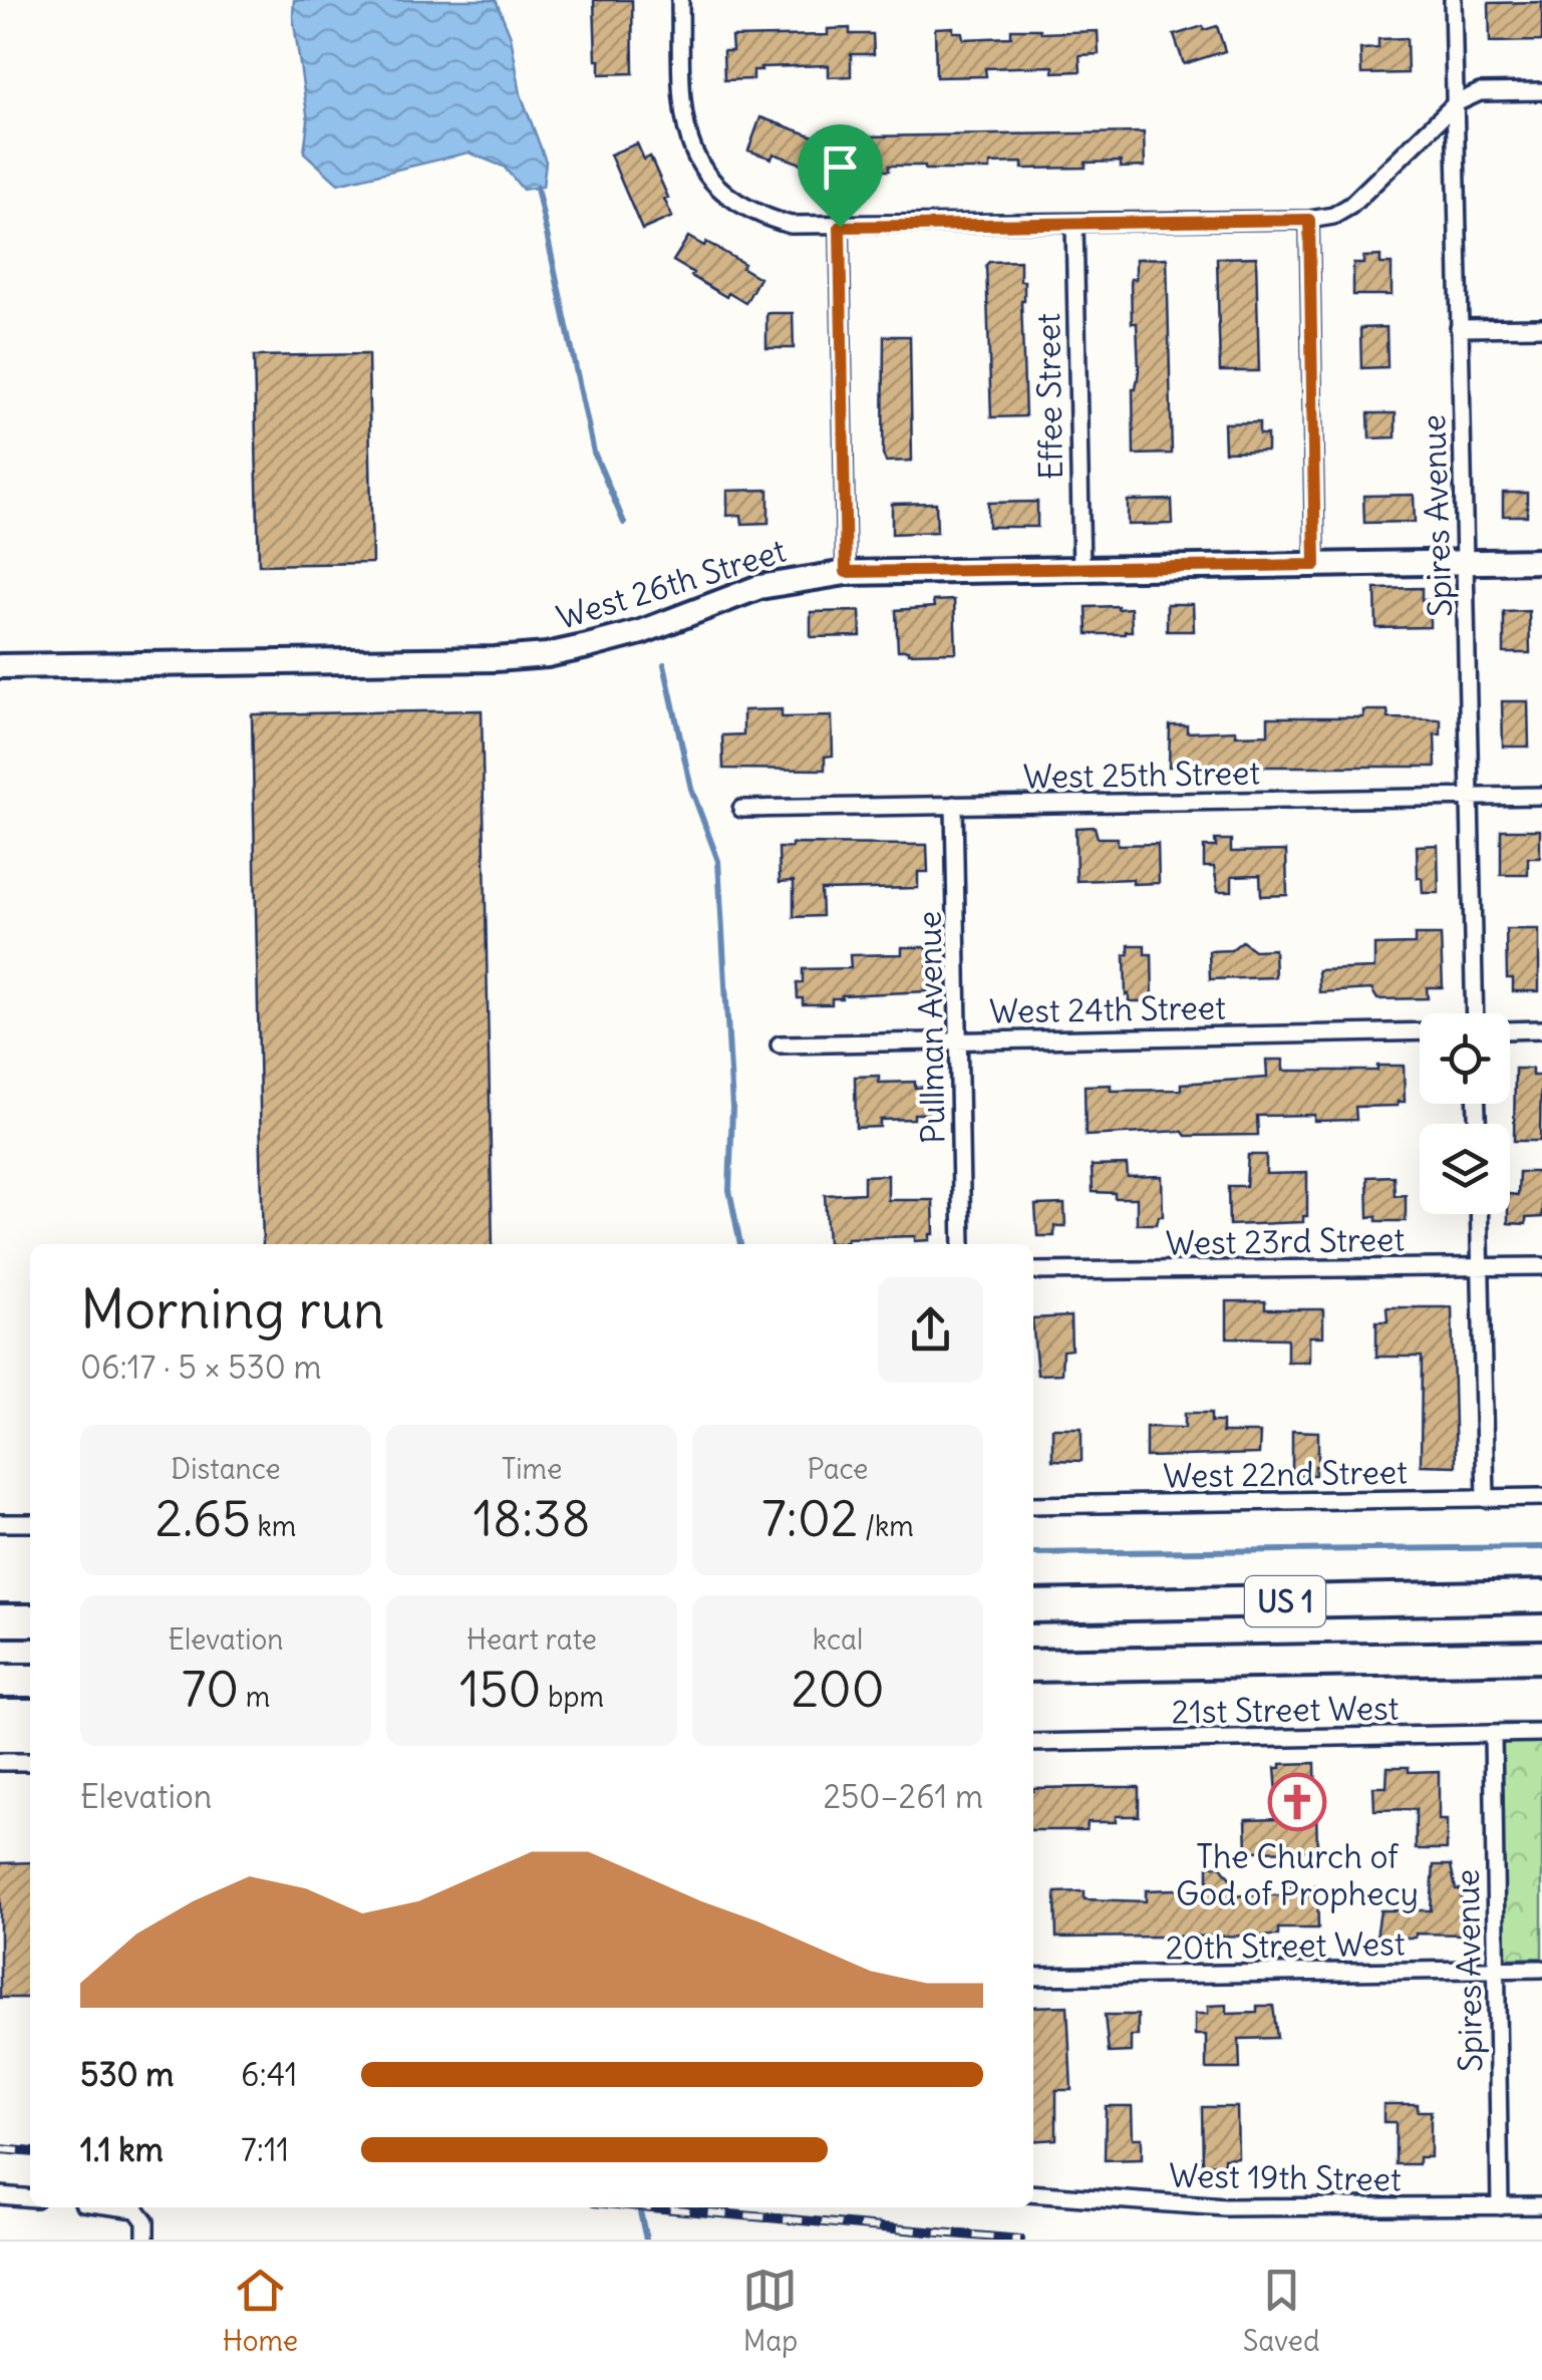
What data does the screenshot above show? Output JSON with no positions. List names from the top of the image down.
{
  "streets": {
    "highway": ["US 1"],
    "main road": ["West 26th Street"],
    "street": [
      "Effee Street",
      "Spires Avenue",
      "West 25th Street",
      "West 24th Street",
      "Pullman Avenue",
      "West 23rd Street",
      "West 22nd Street",
      "21st Street West",
      "20th Street West",
      "West 19th Street"
    ]
  },
  "crossings": [
    ["Effee Street", "West 26th Street"],
    ["Spires Avenue", "West 26th Street"],
    ["Spires Avenue", "West 25th Street"],
    ["Spires Avenue", "21st Street West"],
    ["Spires Avenue", "20th Street West"],
    ["Spires Avenue", "West 19th Street"],
    ["West 25th Street", "Pullman Avenue"],
    ["West 24th Street", "Pullman Avenue"]
  ],
  "places": {
    "church": ["The Church of God of Prophecy"]
  },
  "page": {
    "heading": ["Morning run", "06:17 · 5 × 530 m"],
    "stats": [
      ["Distance", "2.65 km"],
      ["Time", "18:38"],
      ["Pace", "7:02 /km"],
      ["Elevation", "70 m"],
      ["Heart rate", "150 bpm"],
      ["kcal", "200"]
    ],
    "chart": ["Elevation", "250–261 m"],
    "list": [
      {
        "name": "530 m",
        "note": "6:41"
      },
      {
        "name": "1.1 km",
        "note": "7:11"
      }
    ],
    "tabs": ["Home", "Map", "Saved"]
  }
}
